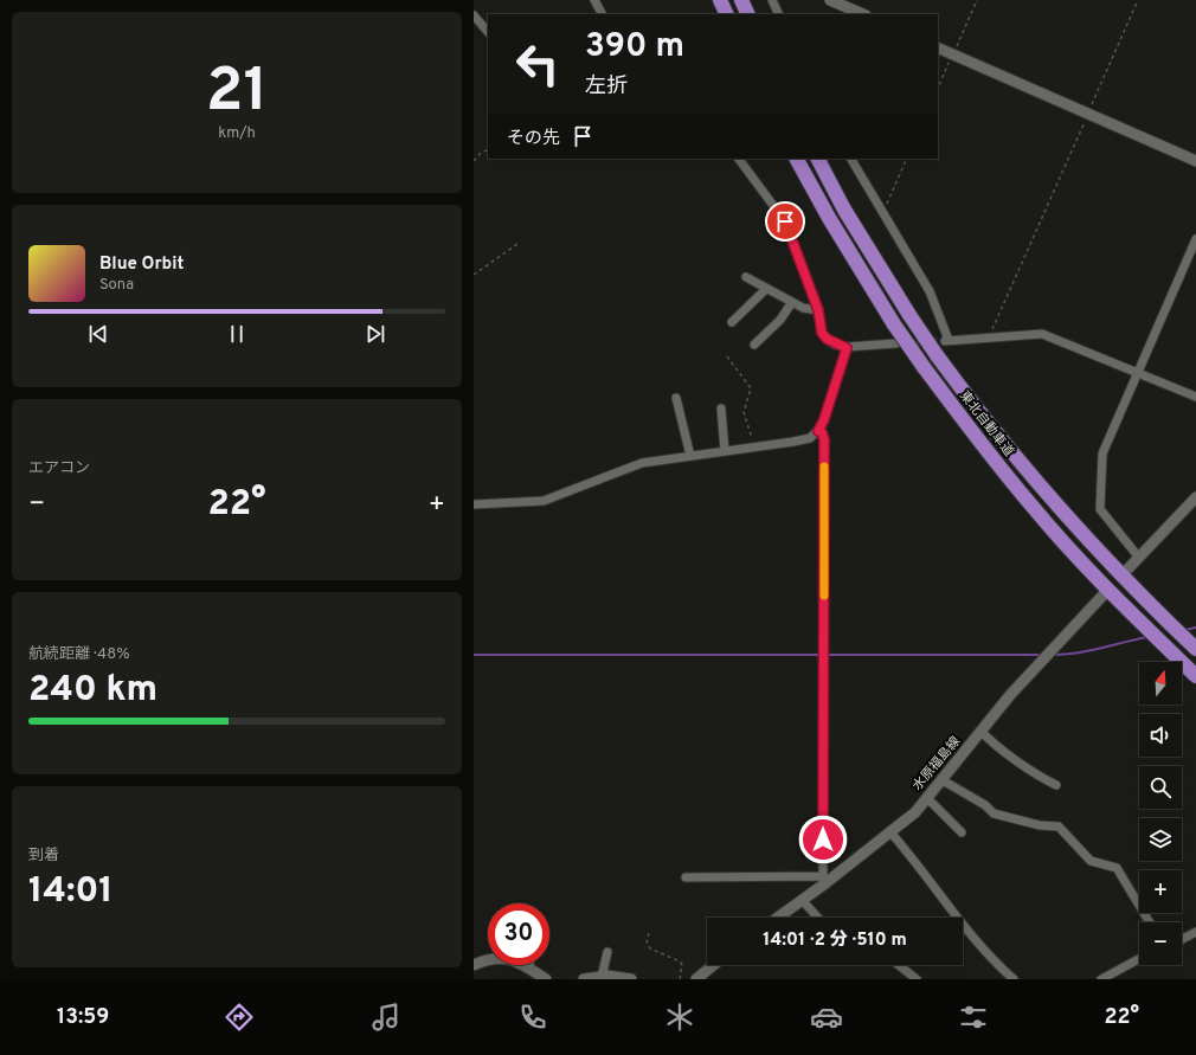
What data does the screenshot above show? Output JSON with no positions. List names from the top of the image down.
{
  "streets": {
    "highway": ["東北自動車道"],
    "main road": ["水原福島線"]
  },
  "crossings": [
    ["東北自動車道", "水原福島線"]
  ],
  "north": "top",
  "page": {
    "tile": [
      ["21", "km/h"],
      "エアコン",
      ["航続距離 · 48%", "240 km"],
      ["到着", "14:01"]
    ],
    "turn": ["390 m", "左折"],
    "then": "その先",
    "song": ["Blue Orbit", "Sona"],
    "heat": ["−", "22°", "+"],
    "map_buttons": ["+", "−"],
    "limit": "30",
    "trip": "14:01 · 2 分 · 510 m",
    "tabs": ["13:59", "22°"]
  }
}
